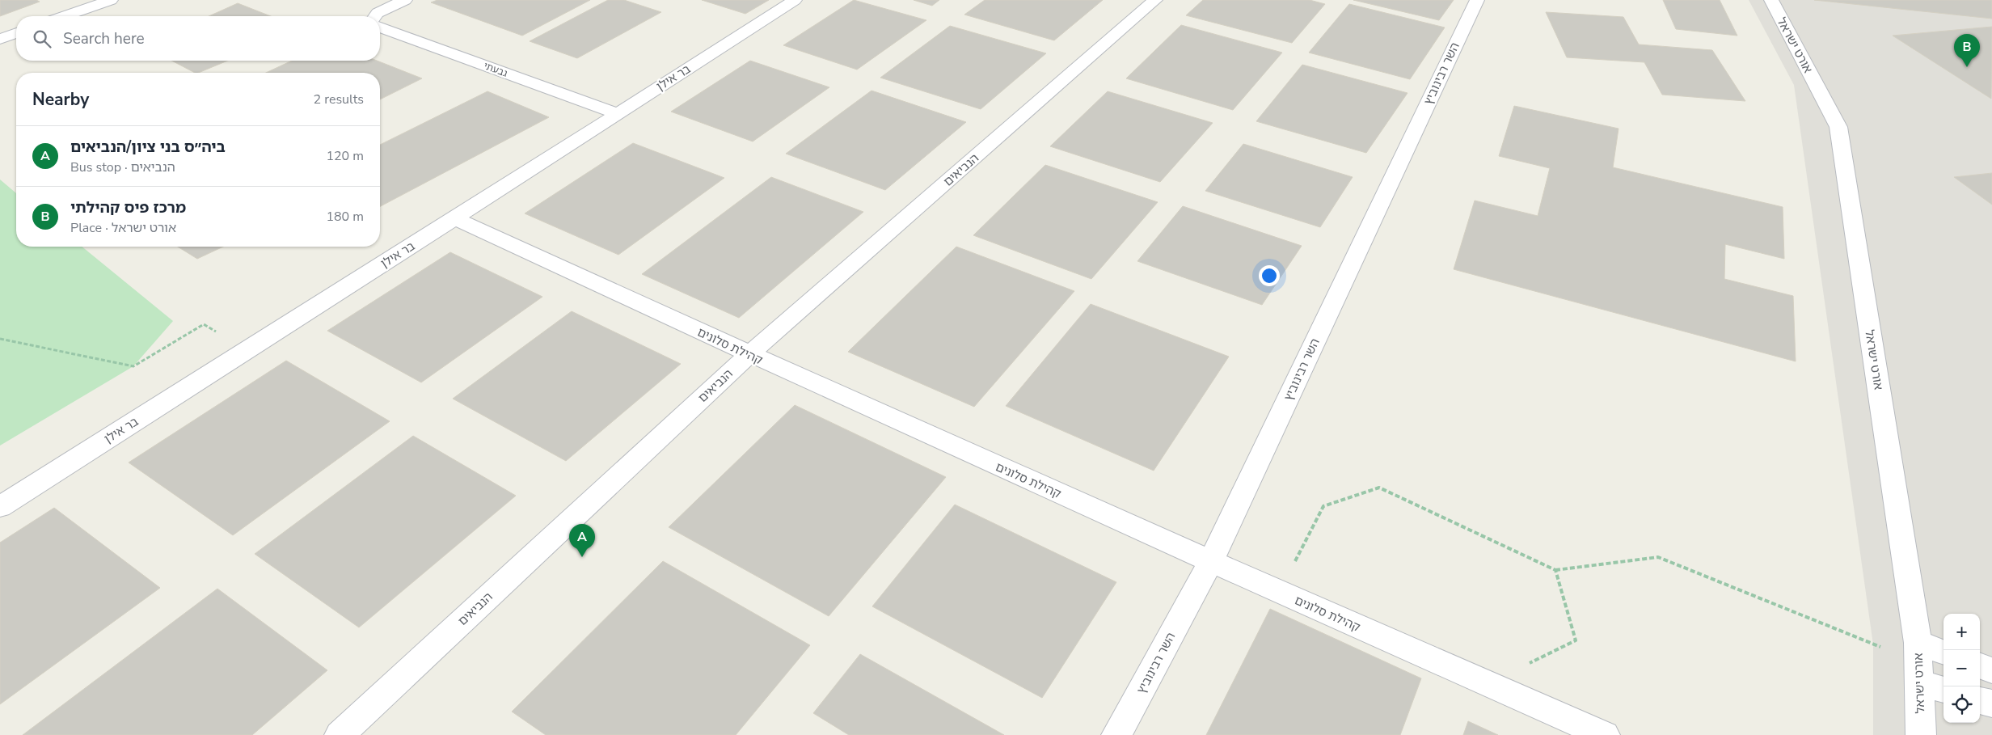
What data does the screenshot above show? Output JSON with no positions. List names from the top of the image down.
{
  "streets": {
    "street": [
      "אורט ישראל",
      "גבעתי",
      "השר רבינוביץ",
      "בר אילן",
      "הנביאים",
      "קהילת סלונים"
    ]
  },
  "crossings": [
    ["גבעתי", "בר אילן"],
    ["השר רבינוביץ", "קהילת סלונים"],
    ["בר אילן", "קהילת סלונים"],
    ["הנביאים", "קהילת סלונים"]
  ],
  "page": {
    "search": "Search here",
    "pins": ["B", "A"],
    "heading": ["Nearby", "2 results"],
    "list": [
      {
        "mark": "A",
        "name": "ביה״ס בני ציון/הנביאים",
        "note": "Bus stop · הנביאים",
        "value": "120 m"
      },
      {
        "mark": "B",
        "name": "מרכז פיס קהילתי",
        "note": "Place · אורט ישראל",
        "value": "180 m"
      }
    ],
    "map_buttons": ["+", "−"]
  }
}
